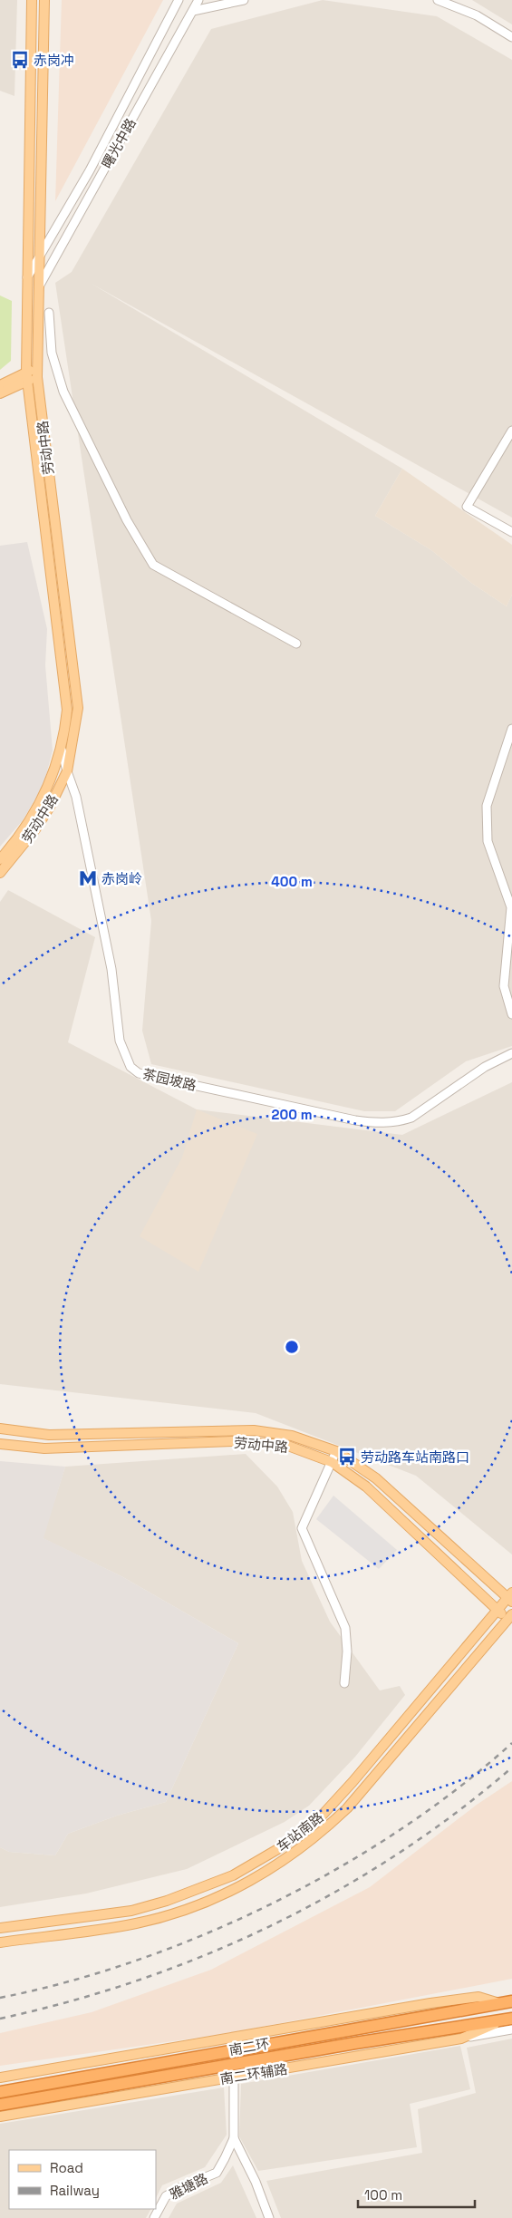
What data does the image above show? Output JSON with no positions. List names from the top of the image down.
{
  "streets": {
    "highway": ["南二环"],
    "main road": ["劳动中路", "车站南路", "南二环辅路"],
    "street": ["曙光中路", "茶园坡路", "雅塘路"]
  },
  "crossings": [
    ["曙光中路", "劳动中路"],
    ["劳动中路", "茶园坡路"],
    ["劳动中路", "车站南路"],
    ["南二环", "南二环辅路"],
    ["南二环辅路", "雅塘路"]
  ],
  "places": {
    "bus stop": ["赤岗冲", "劳动路车站南路口"],
    "metro station": ["赤岗岭"]
  },
  "legend": ["Road", "Railway"],
  "scale_bar": "100 m",
  "rings": ["400 m", "200 m"]
}
